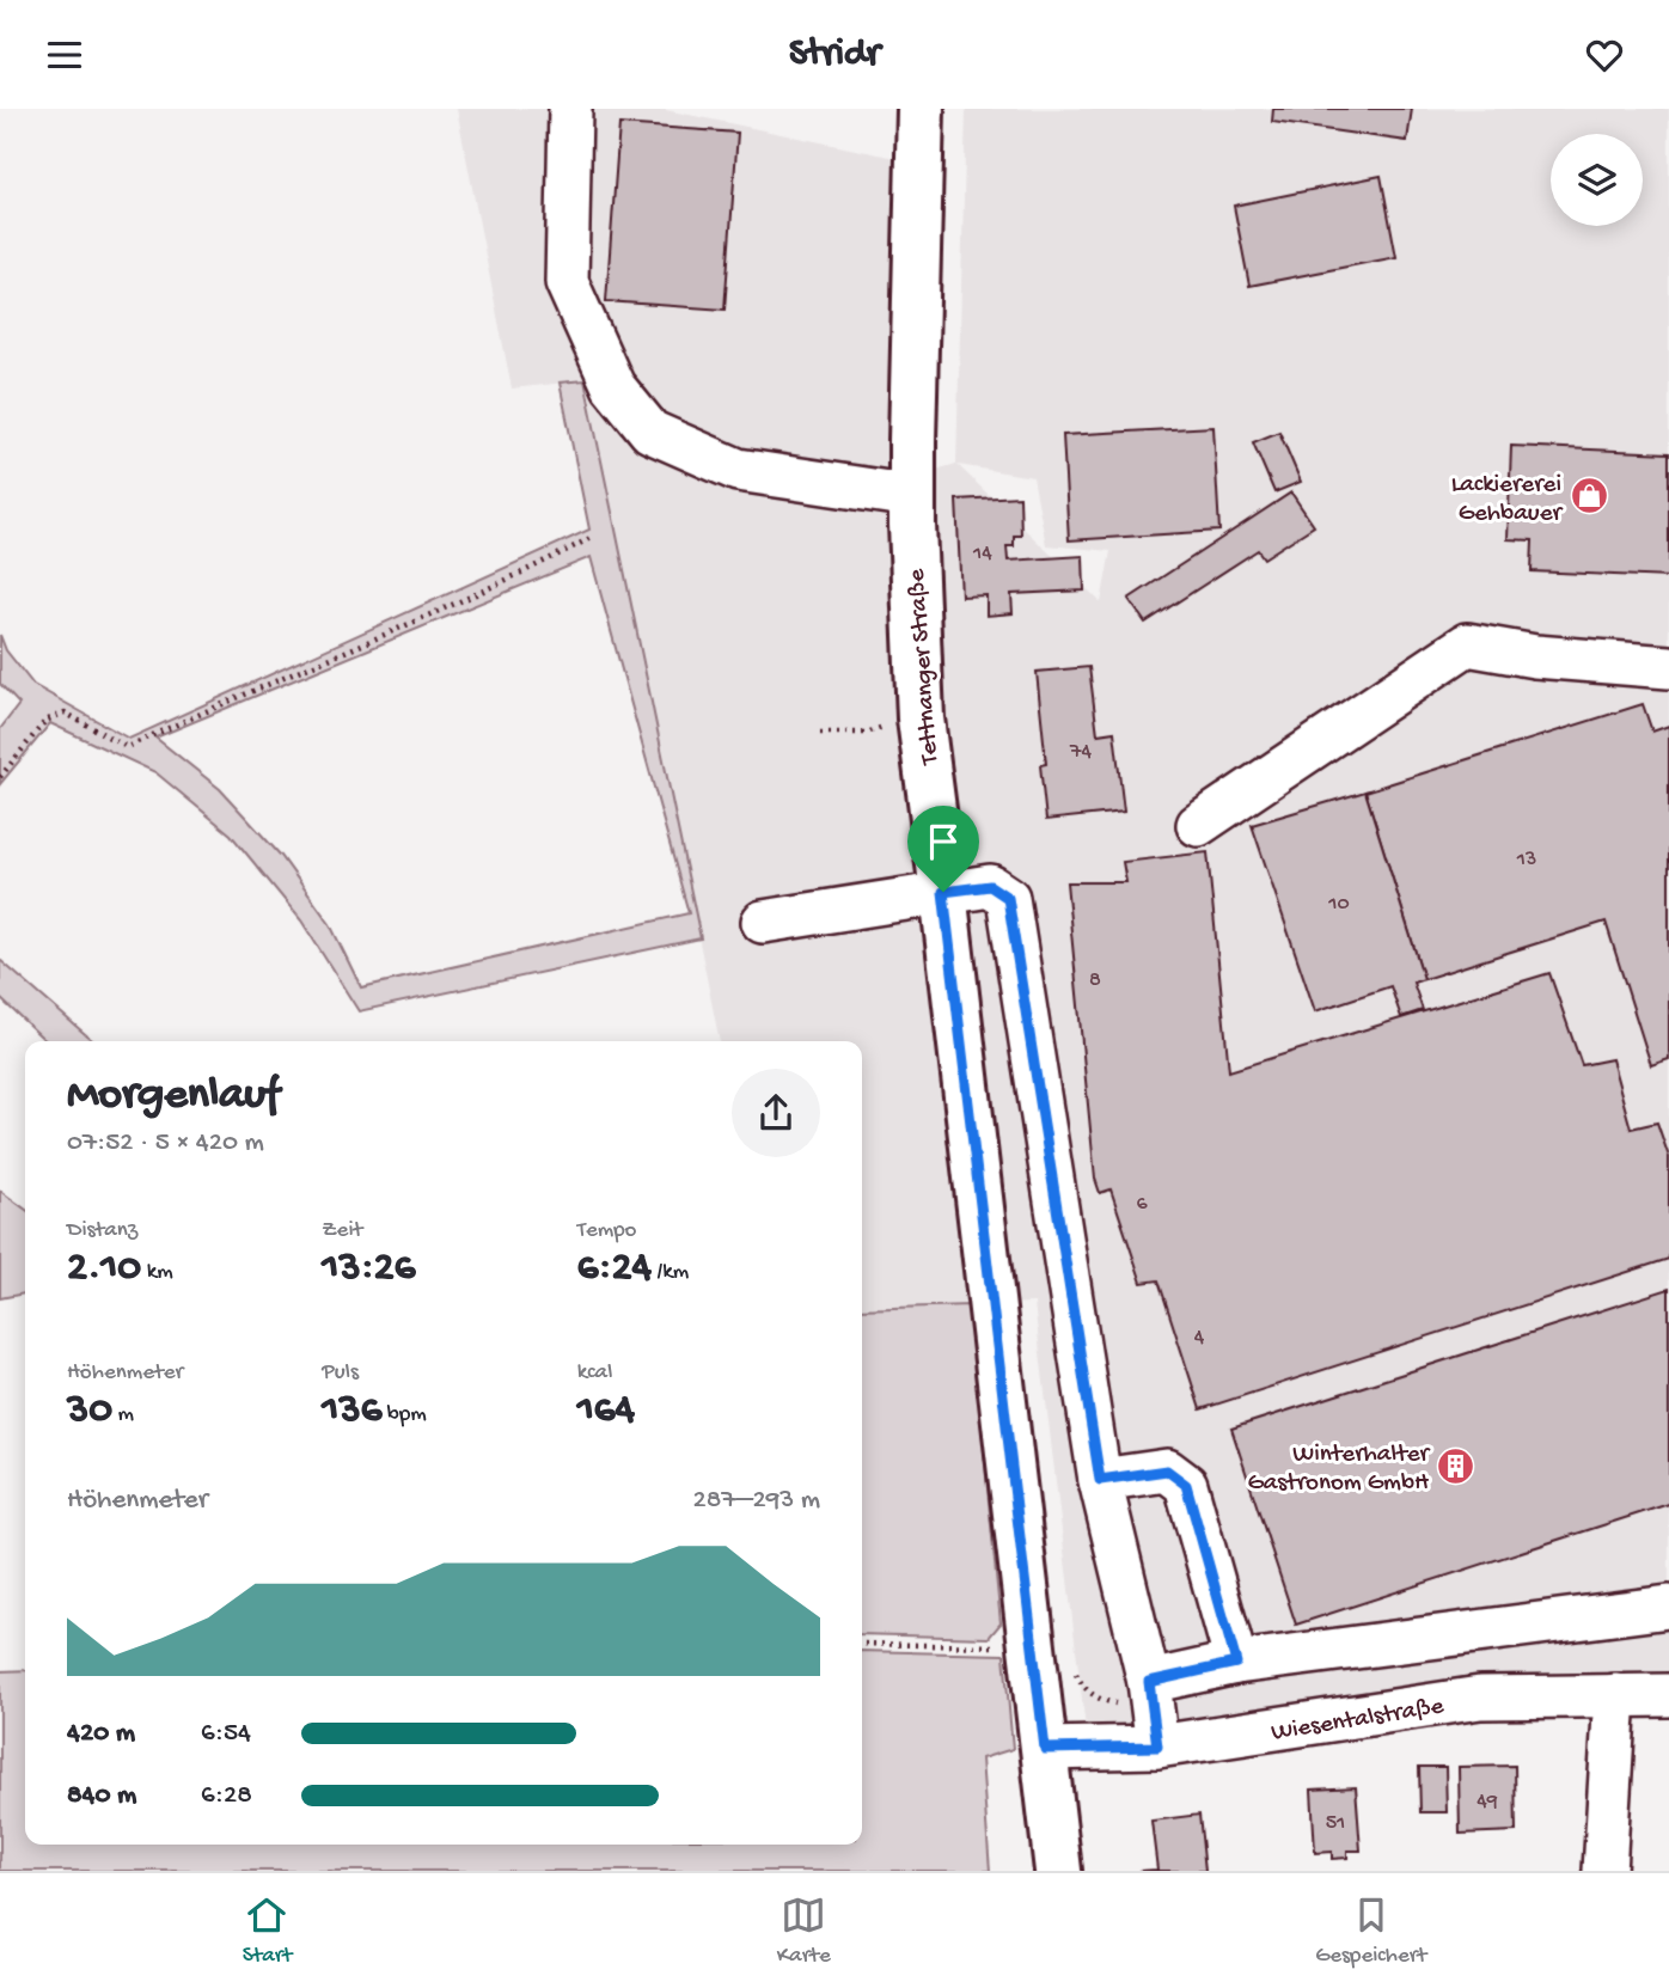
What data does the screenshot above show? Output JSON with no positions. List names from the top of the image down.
{
  "streets": {
    "main road": ["Tettnanger Straße"],
    "street": ["Wiesentalstraße"]
  },
  "crossings": [
    ["Tettnanger Straße", "Wiesentalstraße"]
  ],
  "places": {
    "shop": ["Lackiererei Gehbauer"],
    "building": ["Winterhalter Gastronom GmbH"]
  },
  "house_numbers": [
    "14",
    "74",
    "13",
    "10",
    "8",
    "6",
    "4",
    "49",
    "51"
  ],
  "page": {
    "header": "Stridr",
    "heading": ["Morgenlauf", "07:52 · 5 × 420 m"],
    "stats": [
      ["Distanz", "2.10 km"],
      ["Zeit", "13:26"],
      ["Tempo", "6:24 /km"],
      ["Höhenmeter", "30 m"],
      ["Puls", "136 bpm"],
      ["kcal", "164"]
    ],
    "chart": ["Höhenmeter", "287–293 m"],
    "list": [
      {
        "name": "420 m",
        "note": "6:54"
      },
      {
        "name": "840 m",
        "note": "6:28"
      }
    ],
    "tabs": ["Start", "Karte", "Gespeichert"]
  }
}
